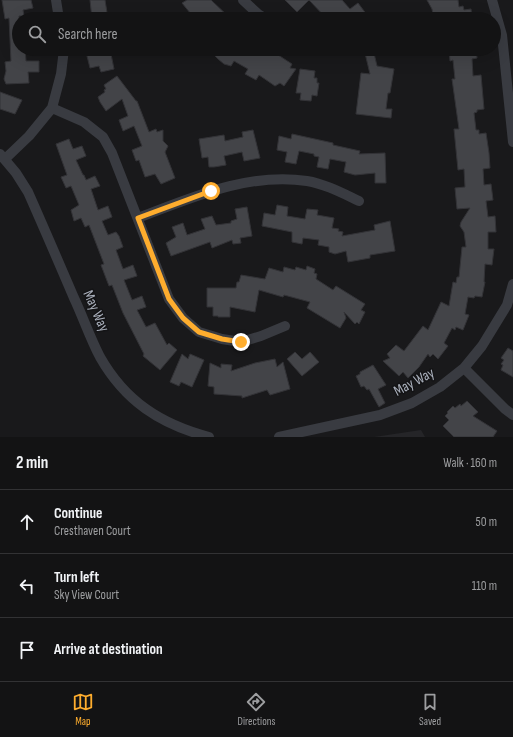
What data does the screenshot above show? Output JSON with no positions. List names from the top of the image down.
{
  "streets": {
    "street": ["May Way"]
  },
  "page": {
    "search": "Search here",
    "heading": ["2 min", "Walk · 160 m"],
    "list": [
      ["Continue", "Cresthaven Court", "50 m"],
      ["Turn left", "Sky View Court", "110 m"],
      "Arrive at destination"
    ],
    "nav": ["Map", "Directions", "Saved"]
  }
}
